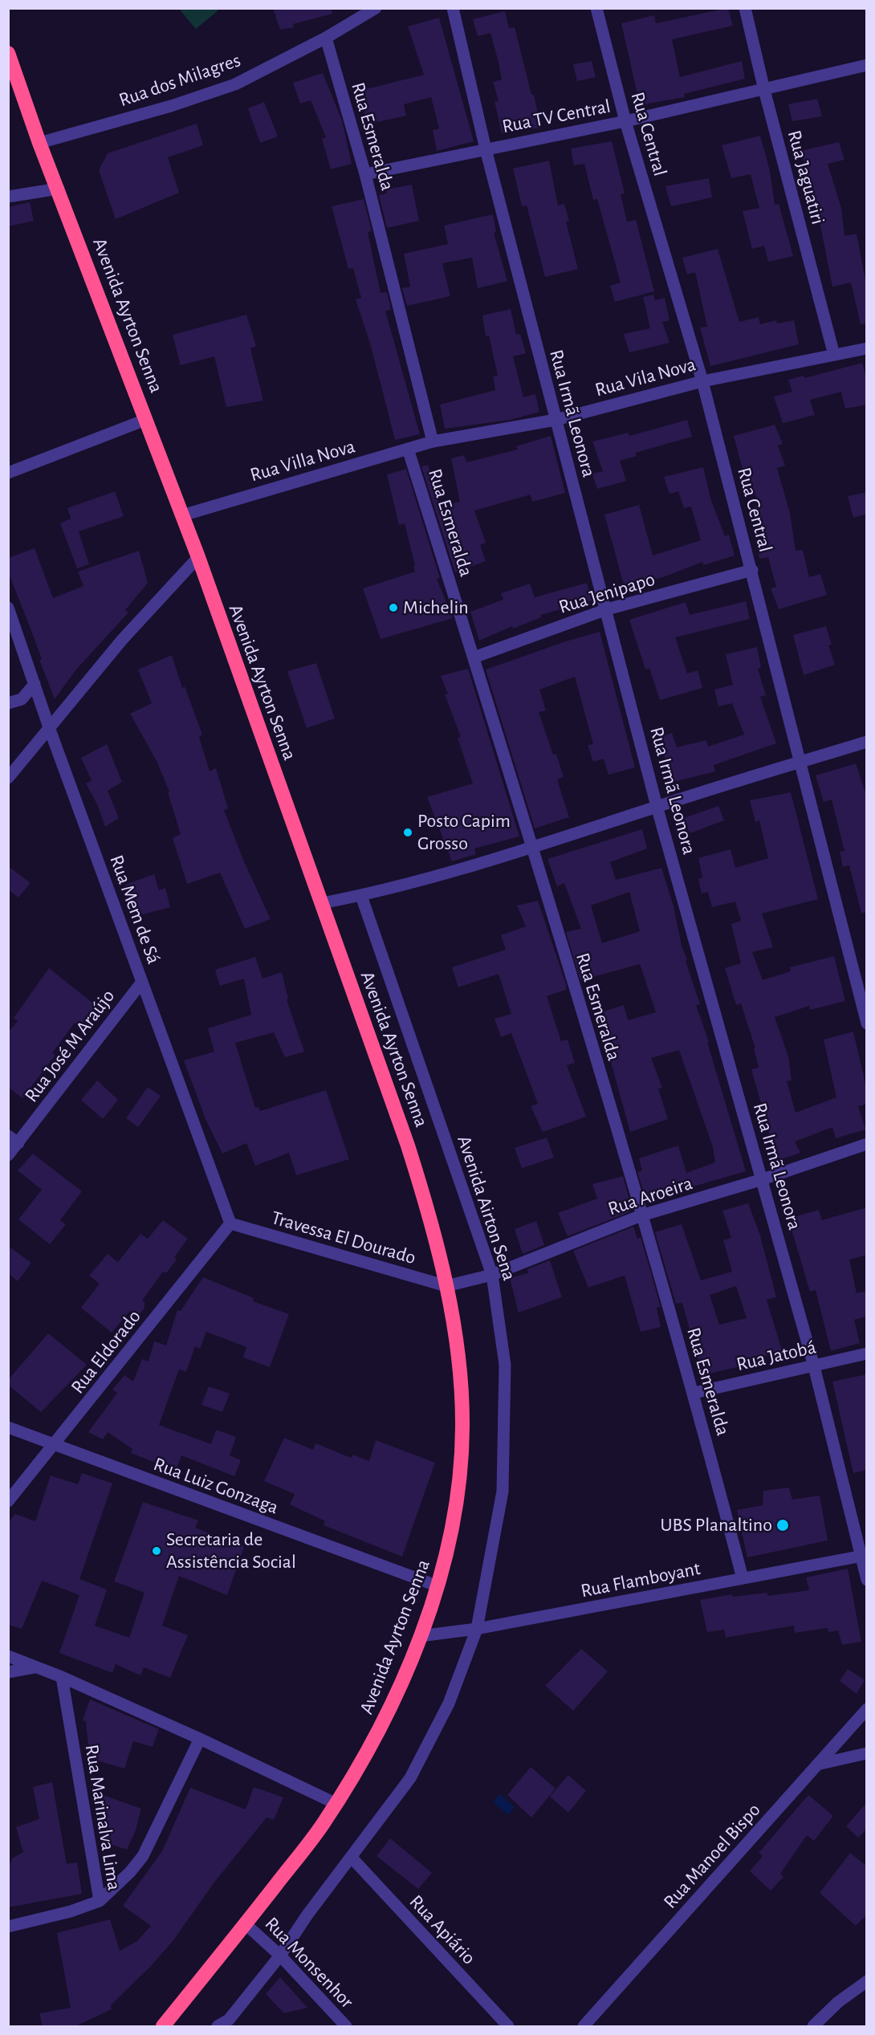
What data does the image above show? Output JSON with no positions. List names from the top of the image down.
{
  "streets": {
    "highway": ["Avenida Ayrton Senna"],
    "street": [
      "Rua dos Milagres",
      "Rua TV Central",
      "Rua Central",
      "Rua Esmeralda",
      "Rua Jaguatiri",
      "Rua Vila Nova",
      "Rua Irmã Leonora",
      "Rua Villa Nova",
      "Rua Jenipapo",
      "Rua Mem de Sá",
      "Rua José M Araújo",
      "Rua Aroeira",
      "Avenida Airton Sena",
      "Travessa El Dourado",
      "Rua Eldorado",
      "Rua Jatobá",
      "Rua Luiz Gonzaga",
      "Rua Flamboyant",
      "Rua Marinalva Lima",
      "Rua Manoel Bispo",
      "Rua Apiário",
      "Rua Monsenhor"
    ]
  },
  "crossings": [
    ["Rua dos Milagres", "Rua Esmeralda"],
    ["Rua dos Milagres", "Avenida Ayrton Senna"],
    ["Rua TV Central", "Rua Central"],
    ["Rua TV Central", "Rua Esmeralda"],
    ["Rua TV Central", "Rua Jaguatiri"],
    ["Rua TV Central", "Rua Irmã Leonora"],
    ["Rua Central", "Rua Vila Nova"],
    ["Rua Central", "Rua Jenipapo"],
    ["Rua Esmeralda", "Rua Vila Nova"],
    ["Rua Esmeralda", "Rua Villa Nova"],
    ["Rua Esmeralda", "Rua Jenipapo"],
    ["Rua Esmeralda", "Rua Aroeira"],
    ["Rua Esmeralda", "Rua Jatobá"],
    ["Rua Esmeralda", "Rua Flamboyant"],
    ["Rua Jaguatiri", "Rua Vila Nova"],
    ["Avenida Ayrton Senna", "Rua Villa Nova"],
    ["Avenida Ayrton Senna", "Rua Aroeira"],
    ["Avenida Ayrton Senna", "Travessa El Dourado"],
    ["Avenida Ayrton Senna", "Rua Luiz Gonzaga"],
    ["Avenida Ayrton Senna", "Rua Flamboyant"],
    ["Avenida Ayrton Senna", "Rua Monsenhor"],
    ["Rua Vila Nova", "Rua Irmã Leonora"],
    ["Rua Vila Nova", "Rua Villa Nova"],
    ["Rua Irmã Leonora", "Rua Jenipapo"],
    ["Rua Irmã Leonora", "Rua Aroeira"],
    ["Rua Irmã Leonora", "Rua Jatobá"],
    ["Rua Irmã Leonora", "Rua Flamboyant"],
    ["Rua Mem de Sá", "Rua José M Araújo"],
    ["Rua Mem de Sá", "Travessa El Dourado"],
    ["Rua Mem de Sá", "Rua Eldorado"],
    ["Rua Aroeira", "Avenida Airton Sena"],
    ["Rua Aroeira", "Travessa El Dourado"],
    ["Avenida Airton Sena", "Rua Flamboyant"],
    ["Avenida Airton Sena", "Rua Apiário"],
    ["Avenida Airton Sena", "Rua Monsenhor"],
    ["Travessa El Dourado", "Rua Eldorado"],
    ["Rua Eldorado", "Rua Luiz Gonzaga"]
  ],
  "places": [
    "Michelin",
    "Posto Capim Grosso",
    "UBS Planaltino",
    "Secretaria de Assistência Social"
  ]
}
